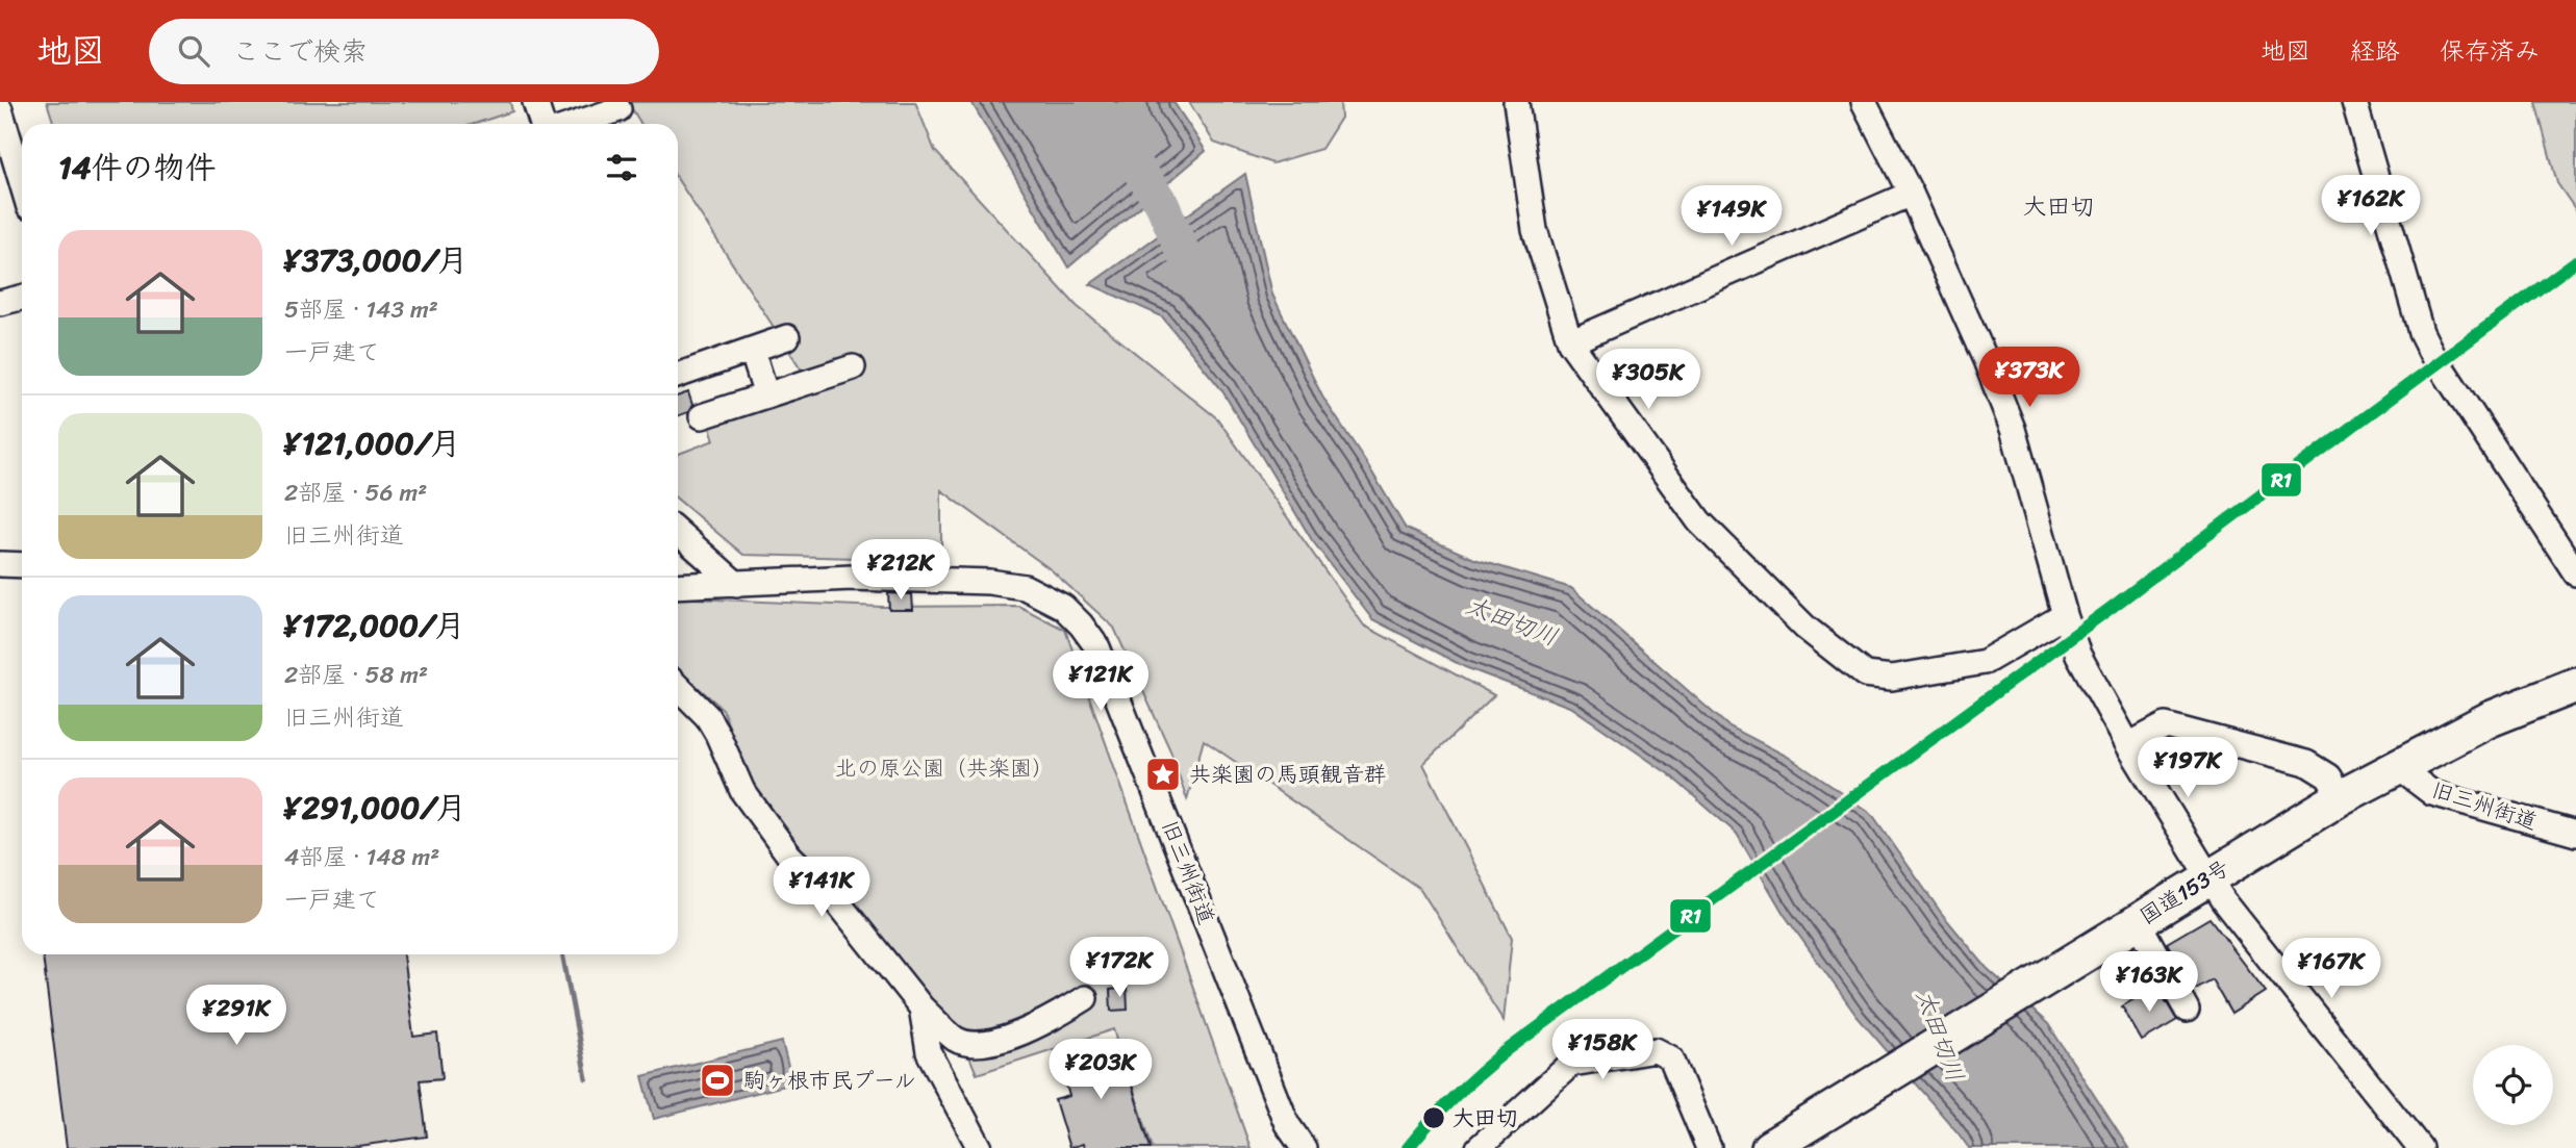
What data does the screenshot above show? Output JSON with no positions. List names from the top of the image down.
{
  "streets": {
    "highway": ["国道153号"],
    "street": ["旧三州街道"]
  },
  "crossings": [
    ["旧三州街道", "国道153号"]
  ],
  "districts": ["大田切"],
  "water": ["太田切川"],
  "parks": ["北の原公園（共楽園）"],
  "places": {
    "place": ["共楽園の馬頭観音群"],
    "sports": ["駒ヶ根市民プール"],
    "other": ["大田切"]
  },
  "lines": ["transit line R1"],
  "page": {
    "header": "地図",
    "search": "ここで検索",
    "nav": ["地図", "経路", "保存済み"],
    "heading": "14件の物件",
    "price": [
      "¥162K",
      "¥149K",
      "¥373K",
      "¥305K",
      "¥212K",
      "¥121K",
      "¥197K",
      "¥141K",
      "¥172K",
      "¥167K",
      "¥163K",
      "¥291K",
      "¥158K",
      "¥203K"
    ],
    "list": [
      {
        "name": "¥373,000/月",
        "note": "5部屋 · 143 m² · 一戸建て"
      },
      {
        "name": "¥121,000/月",
        "note": "2部屋 · 56 m² · 旧三州街道"
      },
      {
        "name": "¥172,000/月",
        "note": "2部屋 · 58 m² · 旧三州街道"
      },
      {
        "name": "¥291,000/月",
        "note": "4部屋 · 148 m² · 一戸建て"
      }
    ]
  }
}
